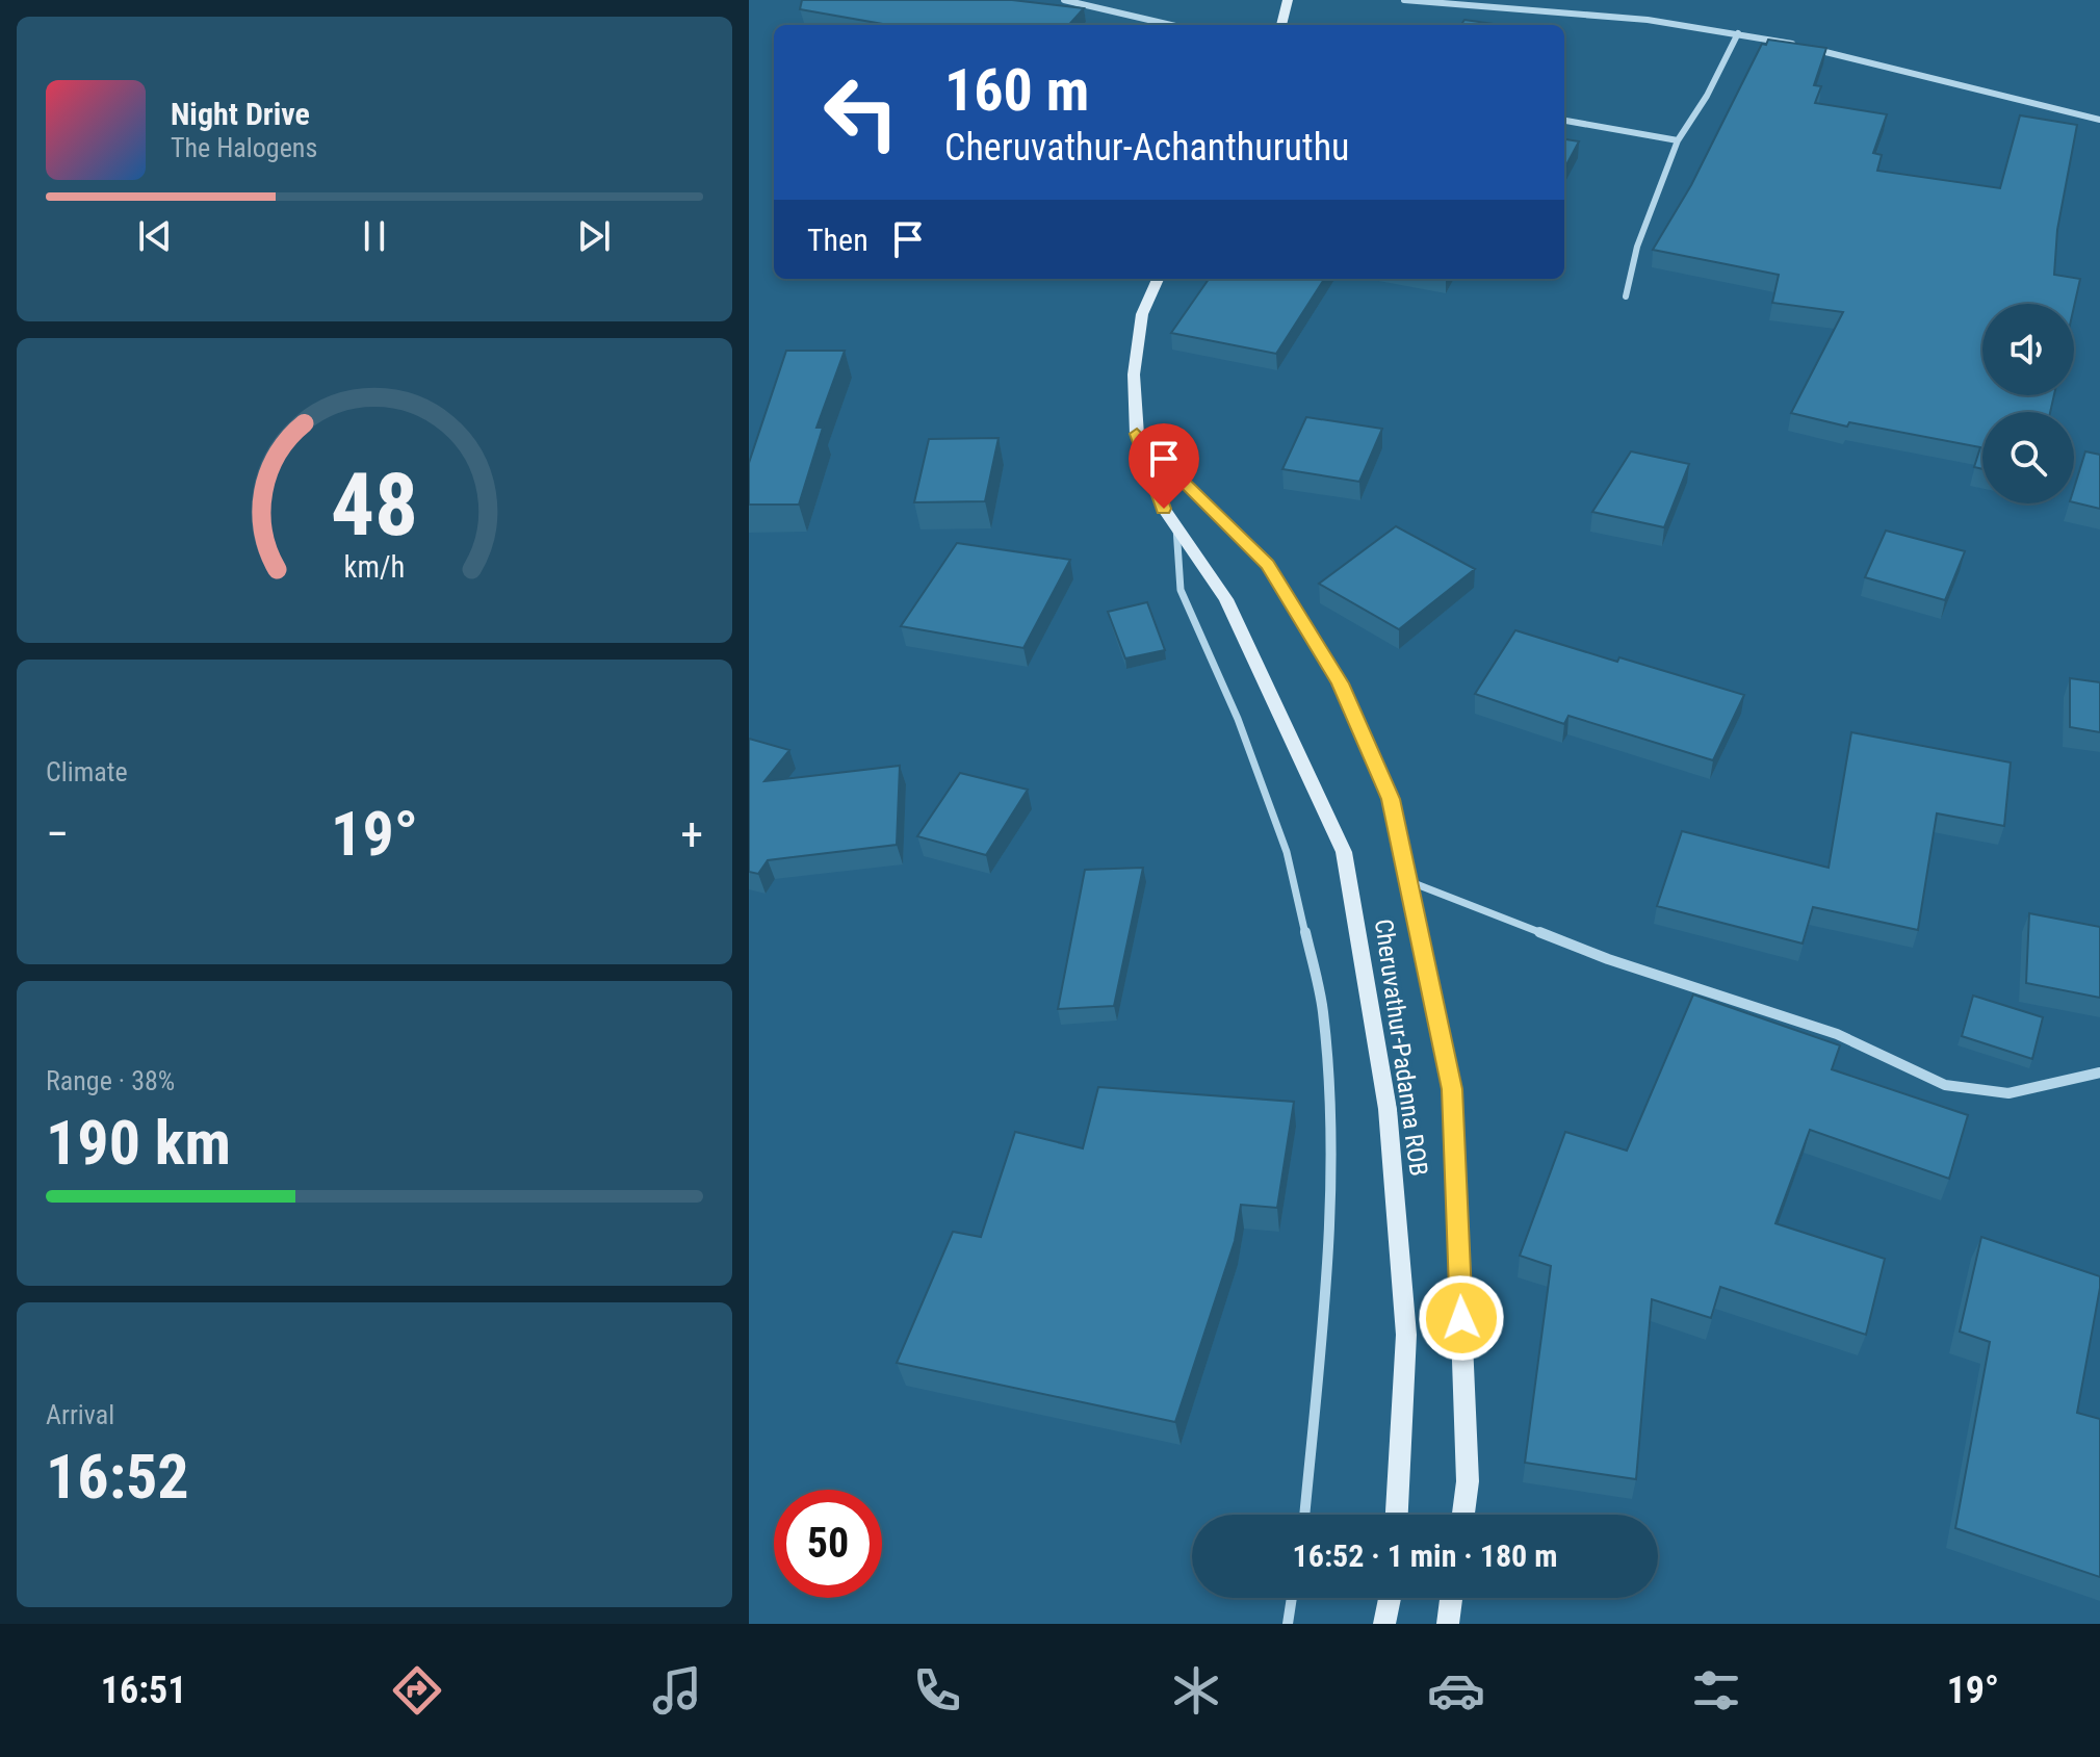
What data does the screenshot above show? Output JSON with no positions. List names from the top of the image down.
{
  "streets": {
    "main road": ["Cheruvathur-Padanna ROB"]
  },
  "page": {
    "turn": ["160 m", "Cheruvathur-Achanthuruthu"],
    "song": ["Night Drive", "The Halogens"],
    "then": "Then",
    "tile": [
      "Climate",
      ["Range · 38%", "190 km"],
      ["Arrival", "16:52"]
    ],
    "heat": ["−", "19°", "+"],
    "limit": "50",
    "trip": "16:52 · 1 min · 180 m",
    "tabs": ["16:51", "19°"],
    "gauge": ["48", "km/h"]
  }
}
